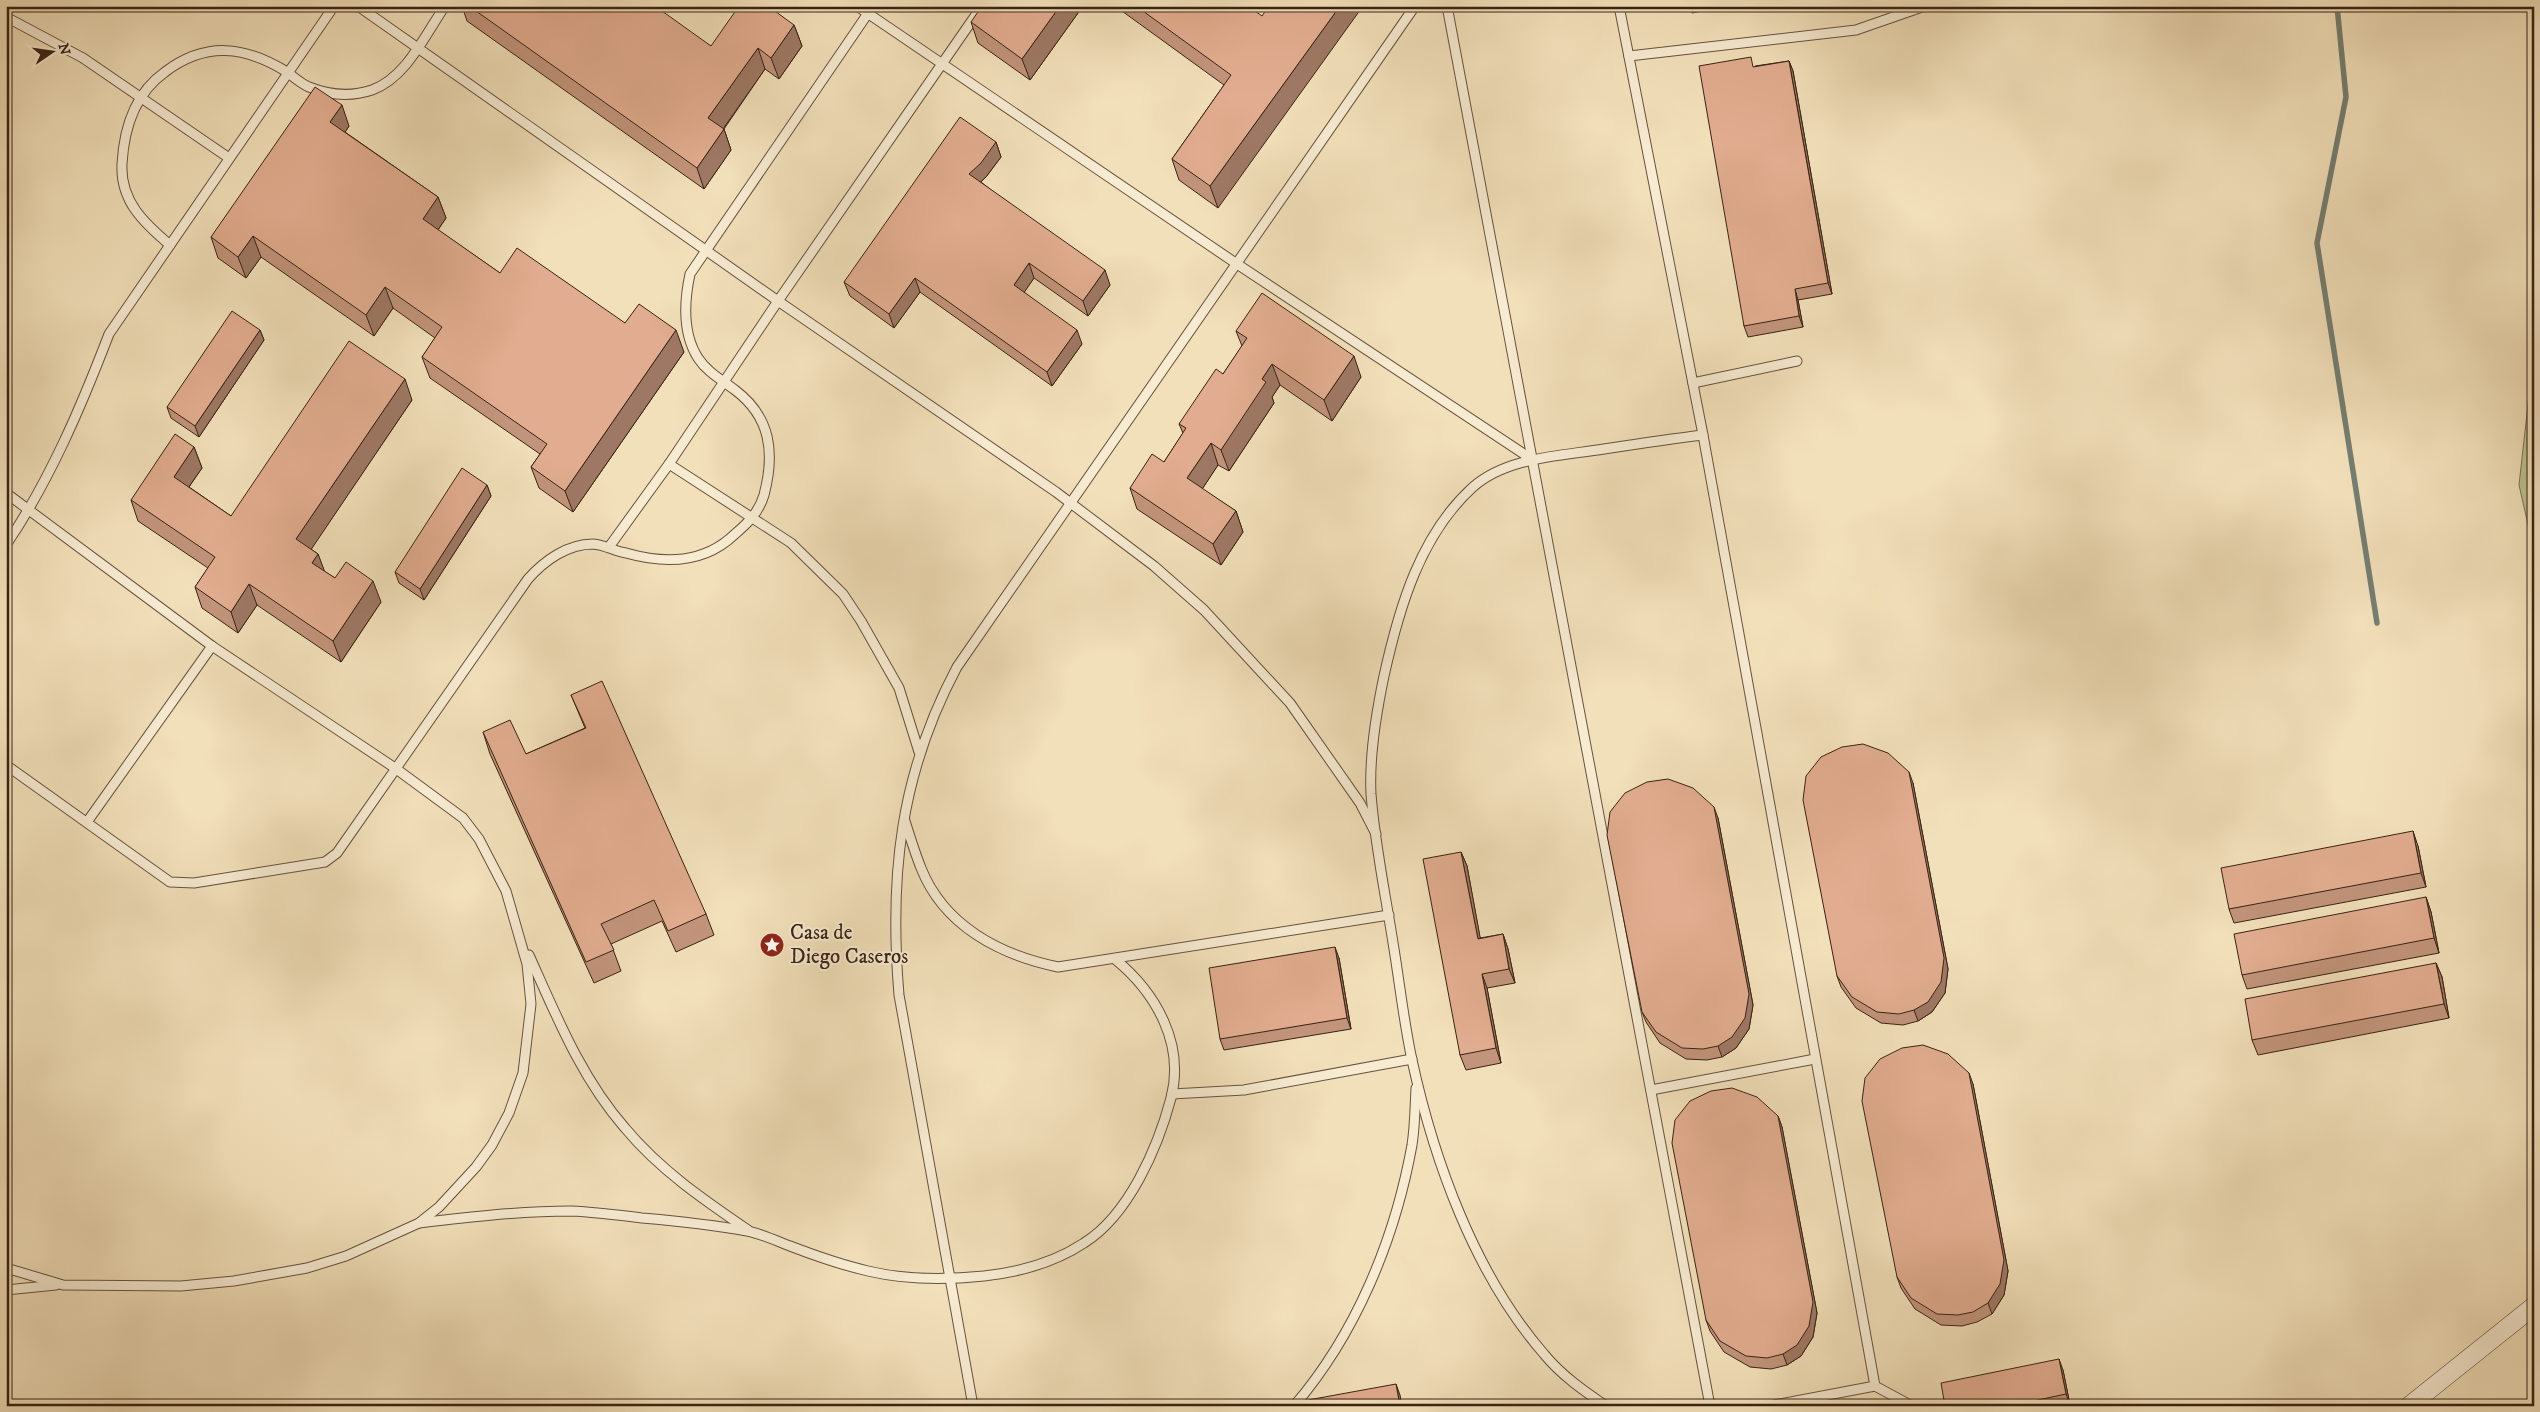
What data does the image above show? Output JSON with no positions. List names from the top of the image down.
{
  "places": {
    "place": ["Casa de Diego Caseros"]
  },
  "north": "right"
}
